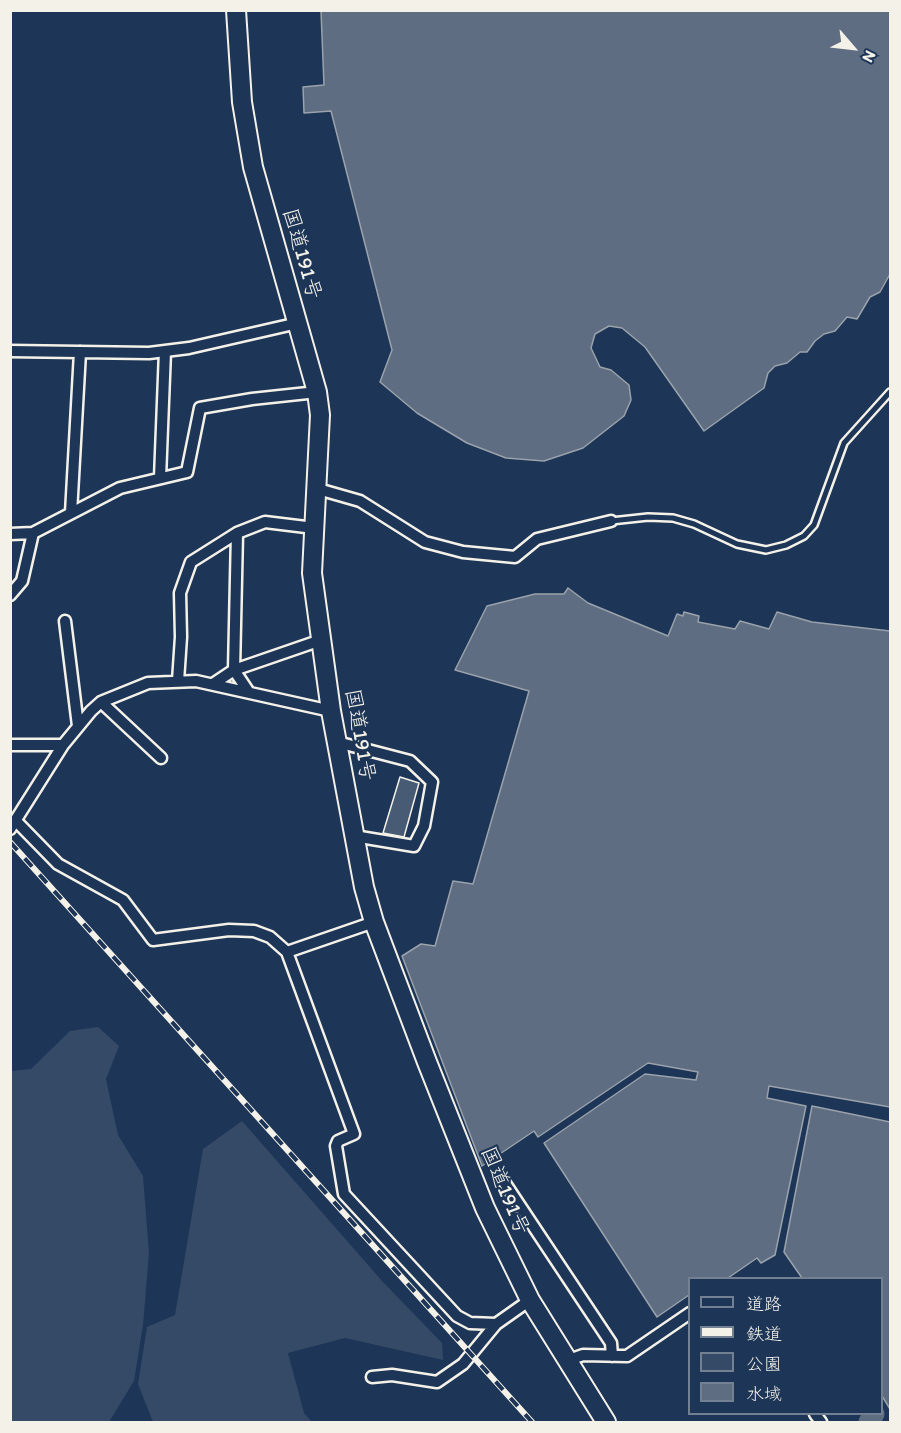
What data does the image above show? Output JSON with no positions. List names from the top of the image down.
{
  "streets": {
    "highway": ["国道191号"]
  },
  "legend": [
    "道路",
    "鉄道",
    "公園",
    "水域"
  ],
  "north": "bottom right"
}
